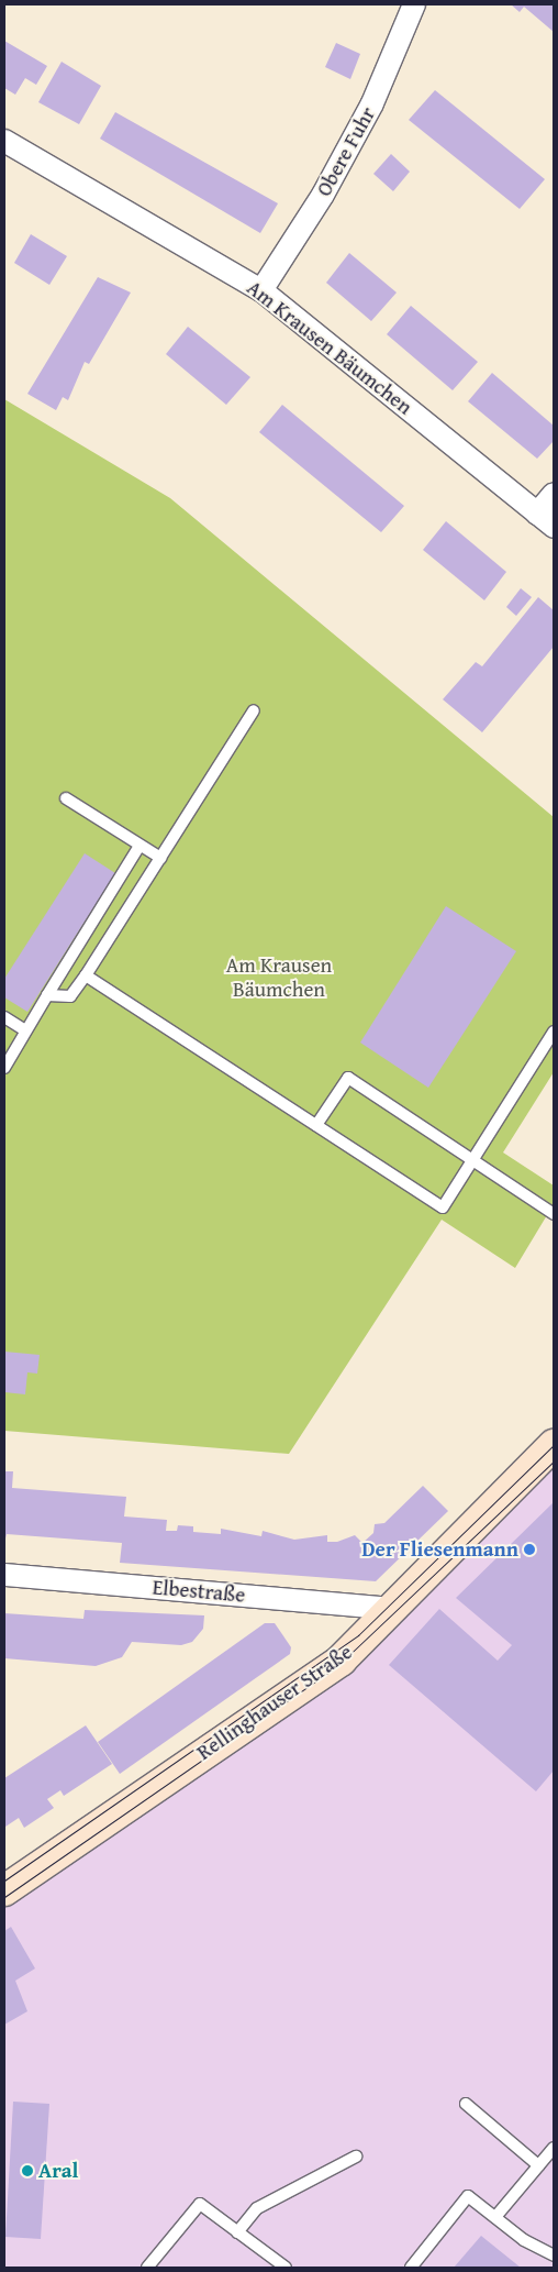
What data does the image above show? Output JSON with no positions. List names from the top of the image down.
{
  "streets": {
    "main road": ["Rellinghauser Straße"],
    "street": ["Obere Fuhr", "Am Krausen Bäumchen", "Elbestraße"]
  },
  "crossings": [
    ["Obere Fuhr", "Am Krausen Bäumchen"],
    ["Elbestraße", "Rellinghauser Straße"]
  ],
  "parks": ["Am Krausen Bäumchen"],
  "places": ["Der Fliesenmann", "Aral"]
}
